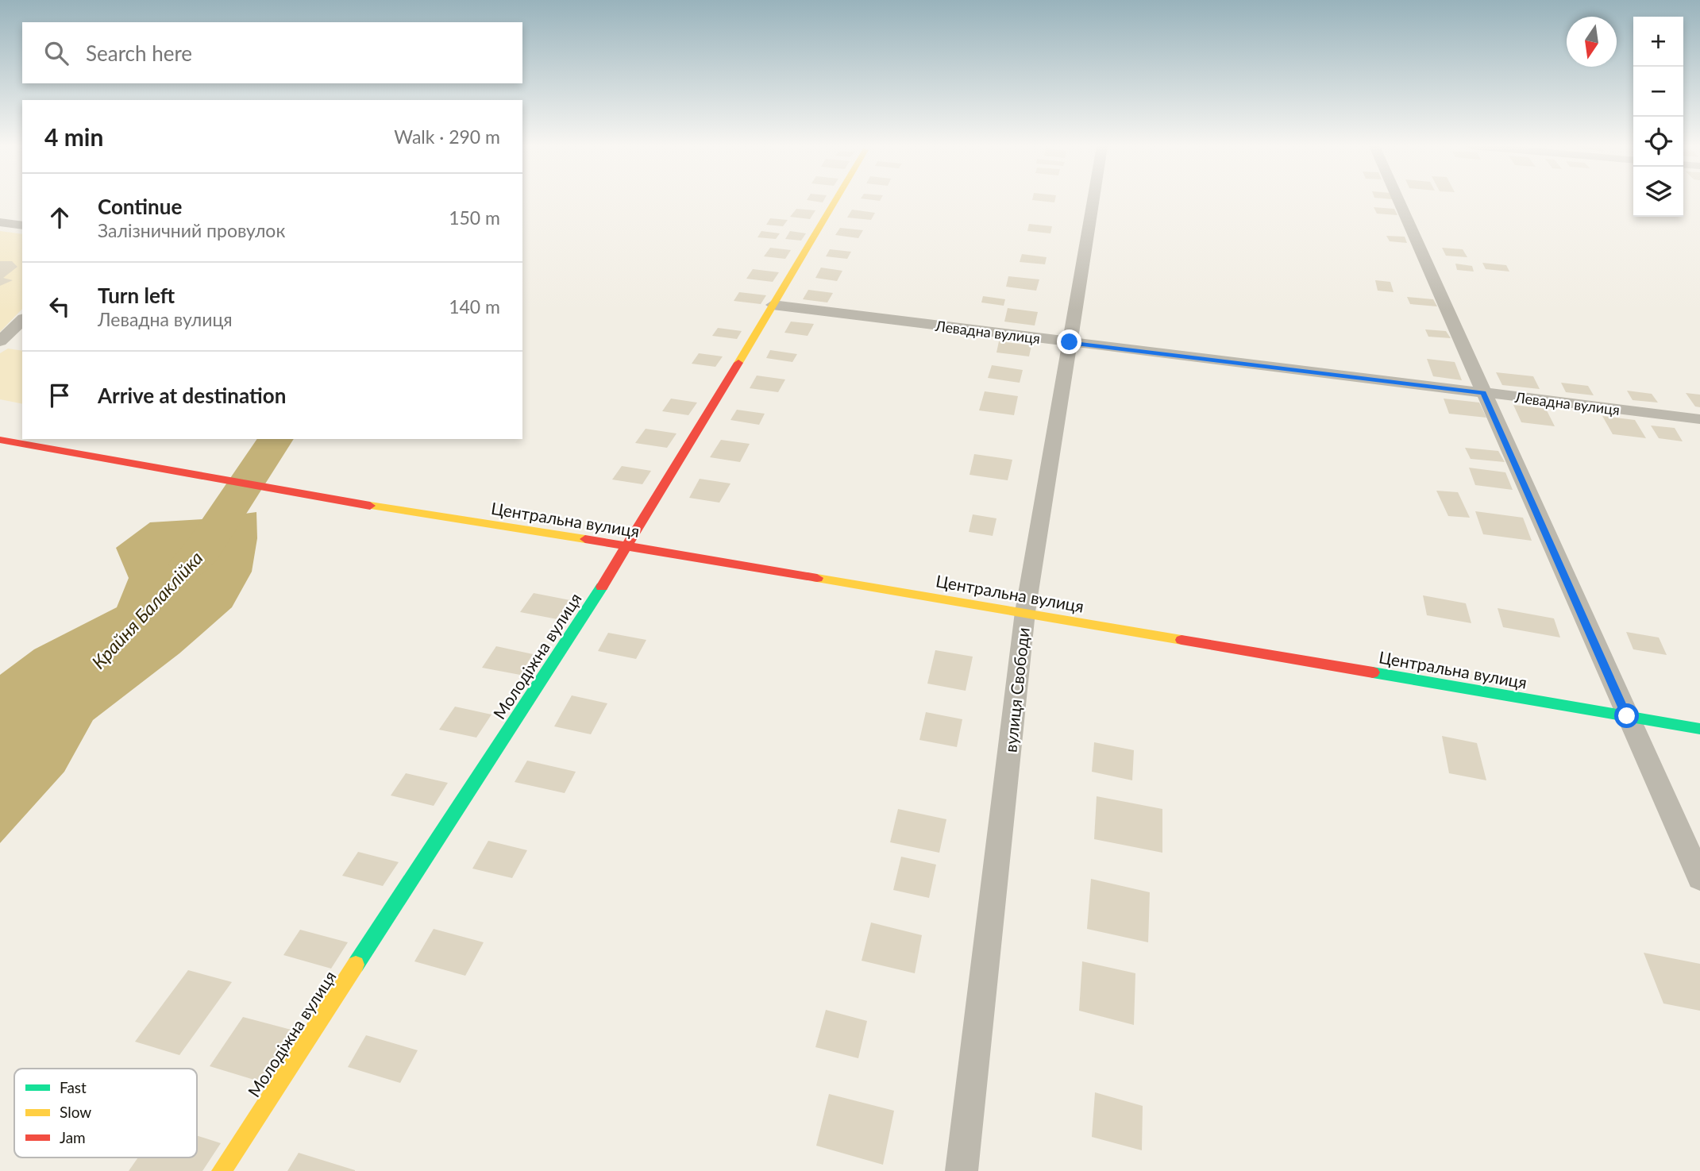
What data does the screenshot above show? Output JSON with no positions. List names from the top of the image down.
{
  "streets": {
    "street": [
      "Левадна вулиця",
      "Центральна вулиця",
      "Молодіжна вулиця",
      "вулиця Свободи"
    ]
  },
  "crossings": [
    ["Левадна вулиця", "Молодіжна вулиця"],
    ["Левадна вулиця", "вулиця Свободи"],
    ["Центральна вулиця", "Молодіжна вулиця"],
    ["Центральна вулиця", "вулиця Свободи"]
  ],
  "water": ["Крайня Балаклійка"],
  "legend": ["Fast", "Slow", "Jam"],
  "north": "bottom",
  "page": {
    "map_buttons": ["+", "−"],
    "search": "Search here",
    "heading": ["4 min", "Walk · 290 m"],
    "list": [
      ["Continue", "Залізничний провулок", "150 m"],
      ["Turn left", "Левадна вулиця", "140 m"],
      "Arrive at destination"
    ]
  }
}
